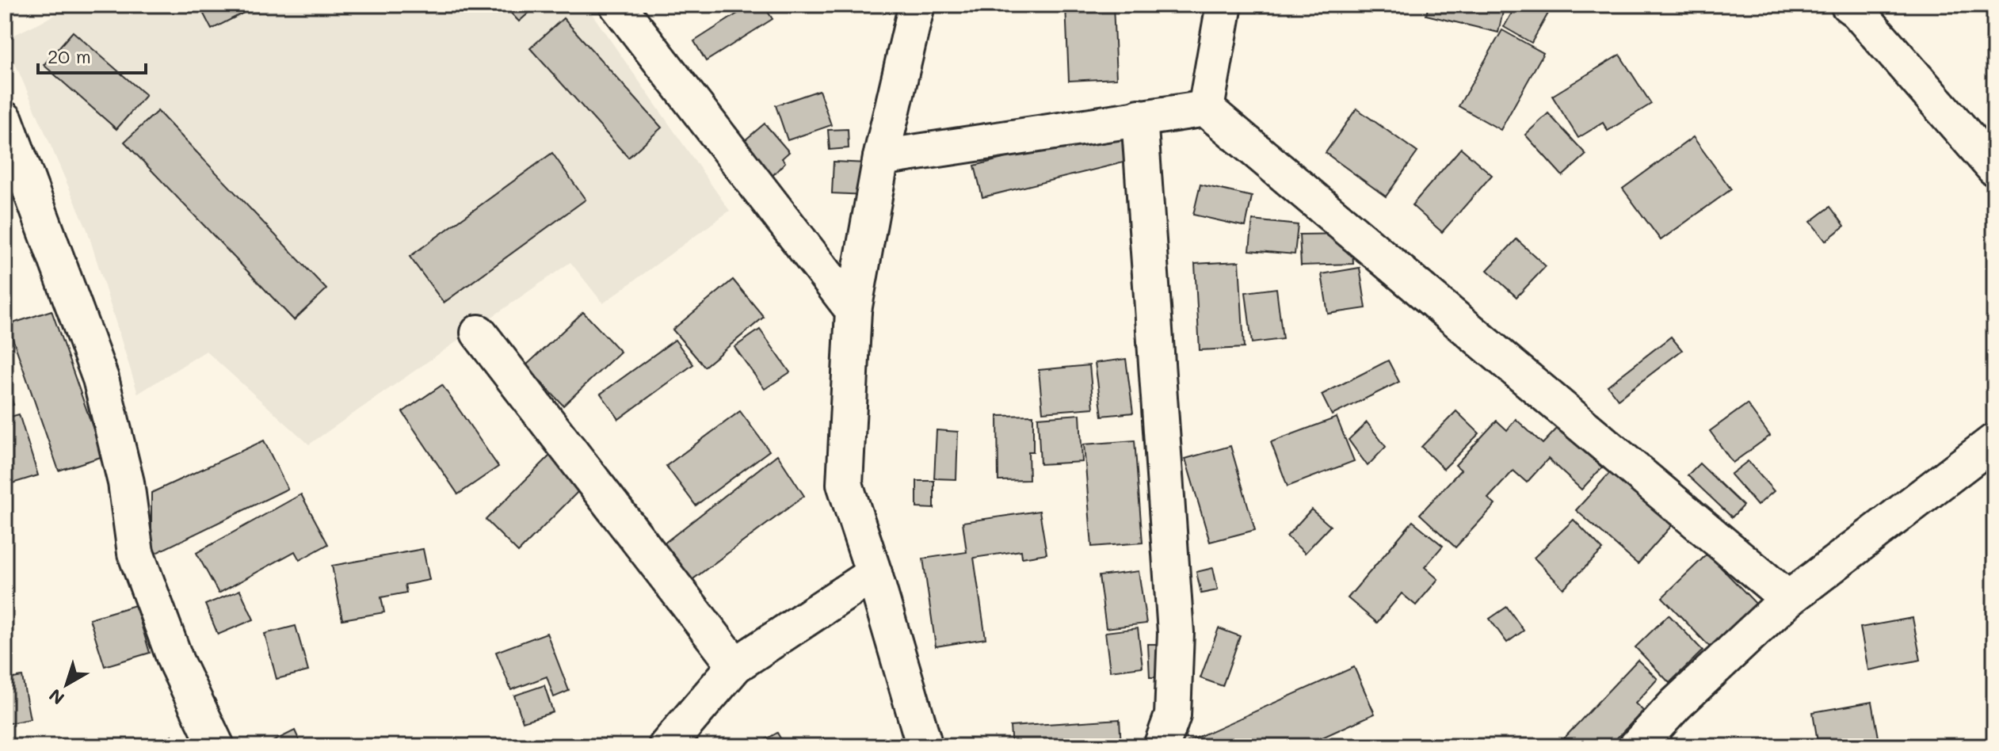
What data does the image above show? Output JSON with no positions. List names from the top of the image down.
{
  "scale_bar": "20 m",
  "north": "bottom left"
}
